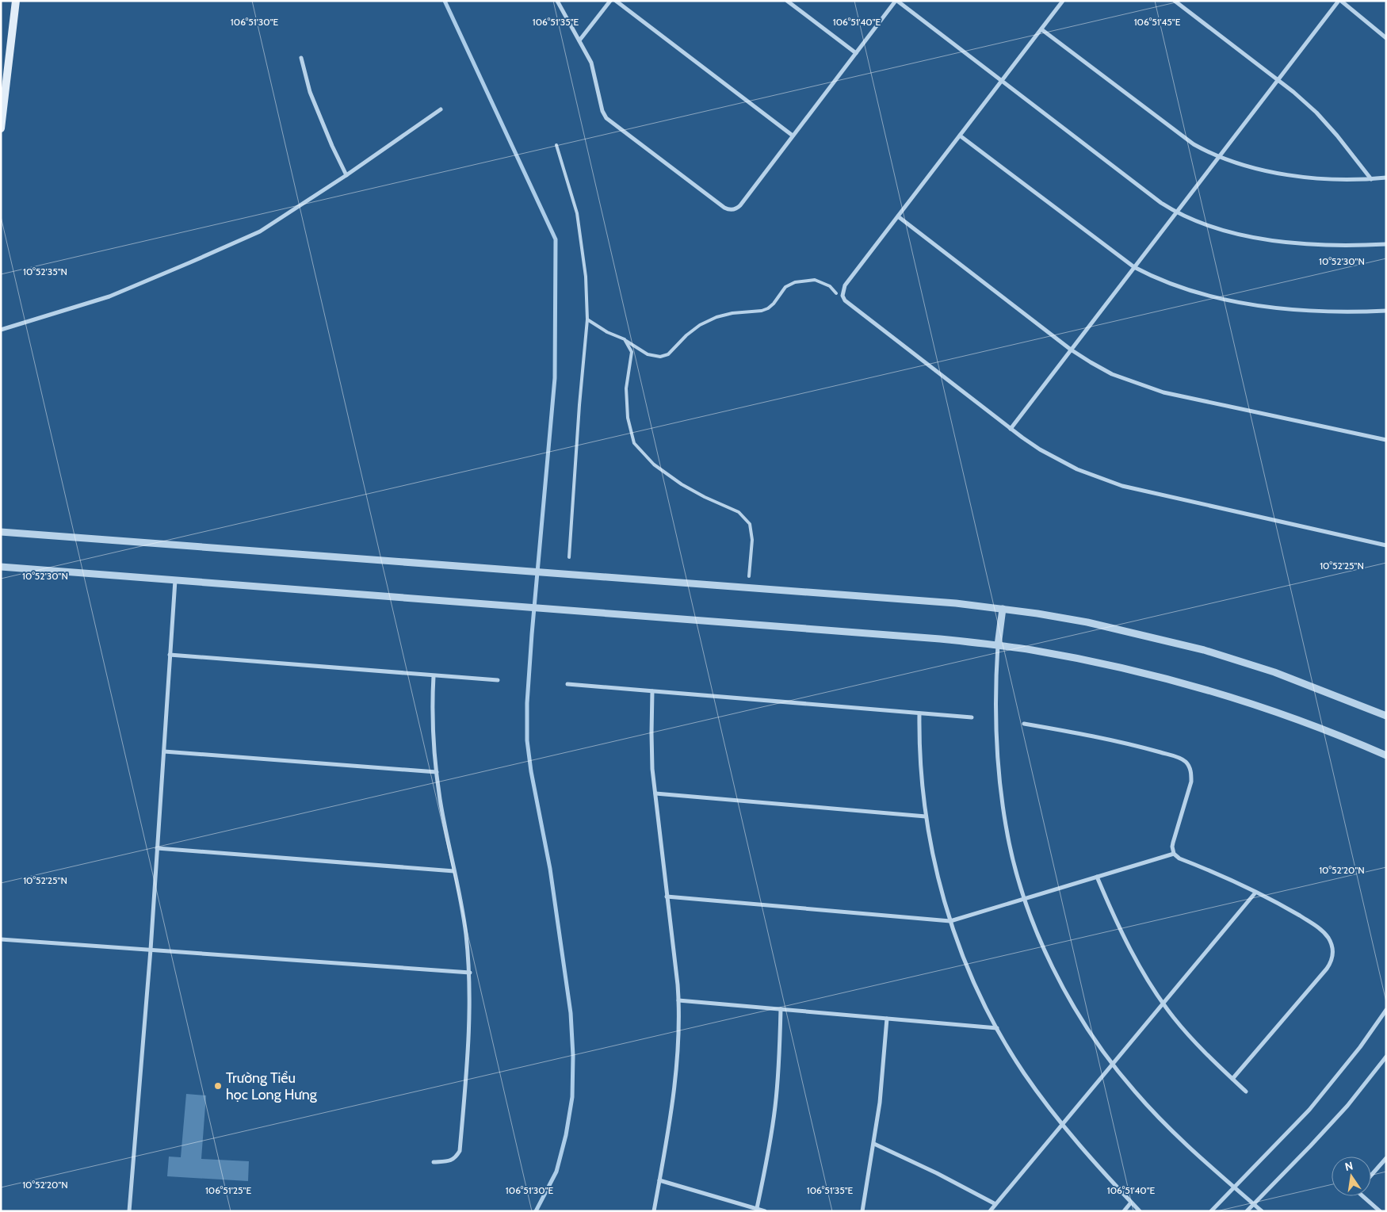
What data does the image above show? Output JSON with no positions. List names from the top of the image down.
{
  "places": ["Trường Tiểu học Long Hưng"],
  "north": "top",
  "coordinates": [
    "106°51'30\"E",
    "106°51'35\"E",
    "106°51'40\"E",
    "106°51'45\"E",
    "10°52'30\"N",
    "10°52'35\"N",
    "10°52'25\"N",
    "10°52'20\"N",
    "106°51'25\"E"
  ]
}
